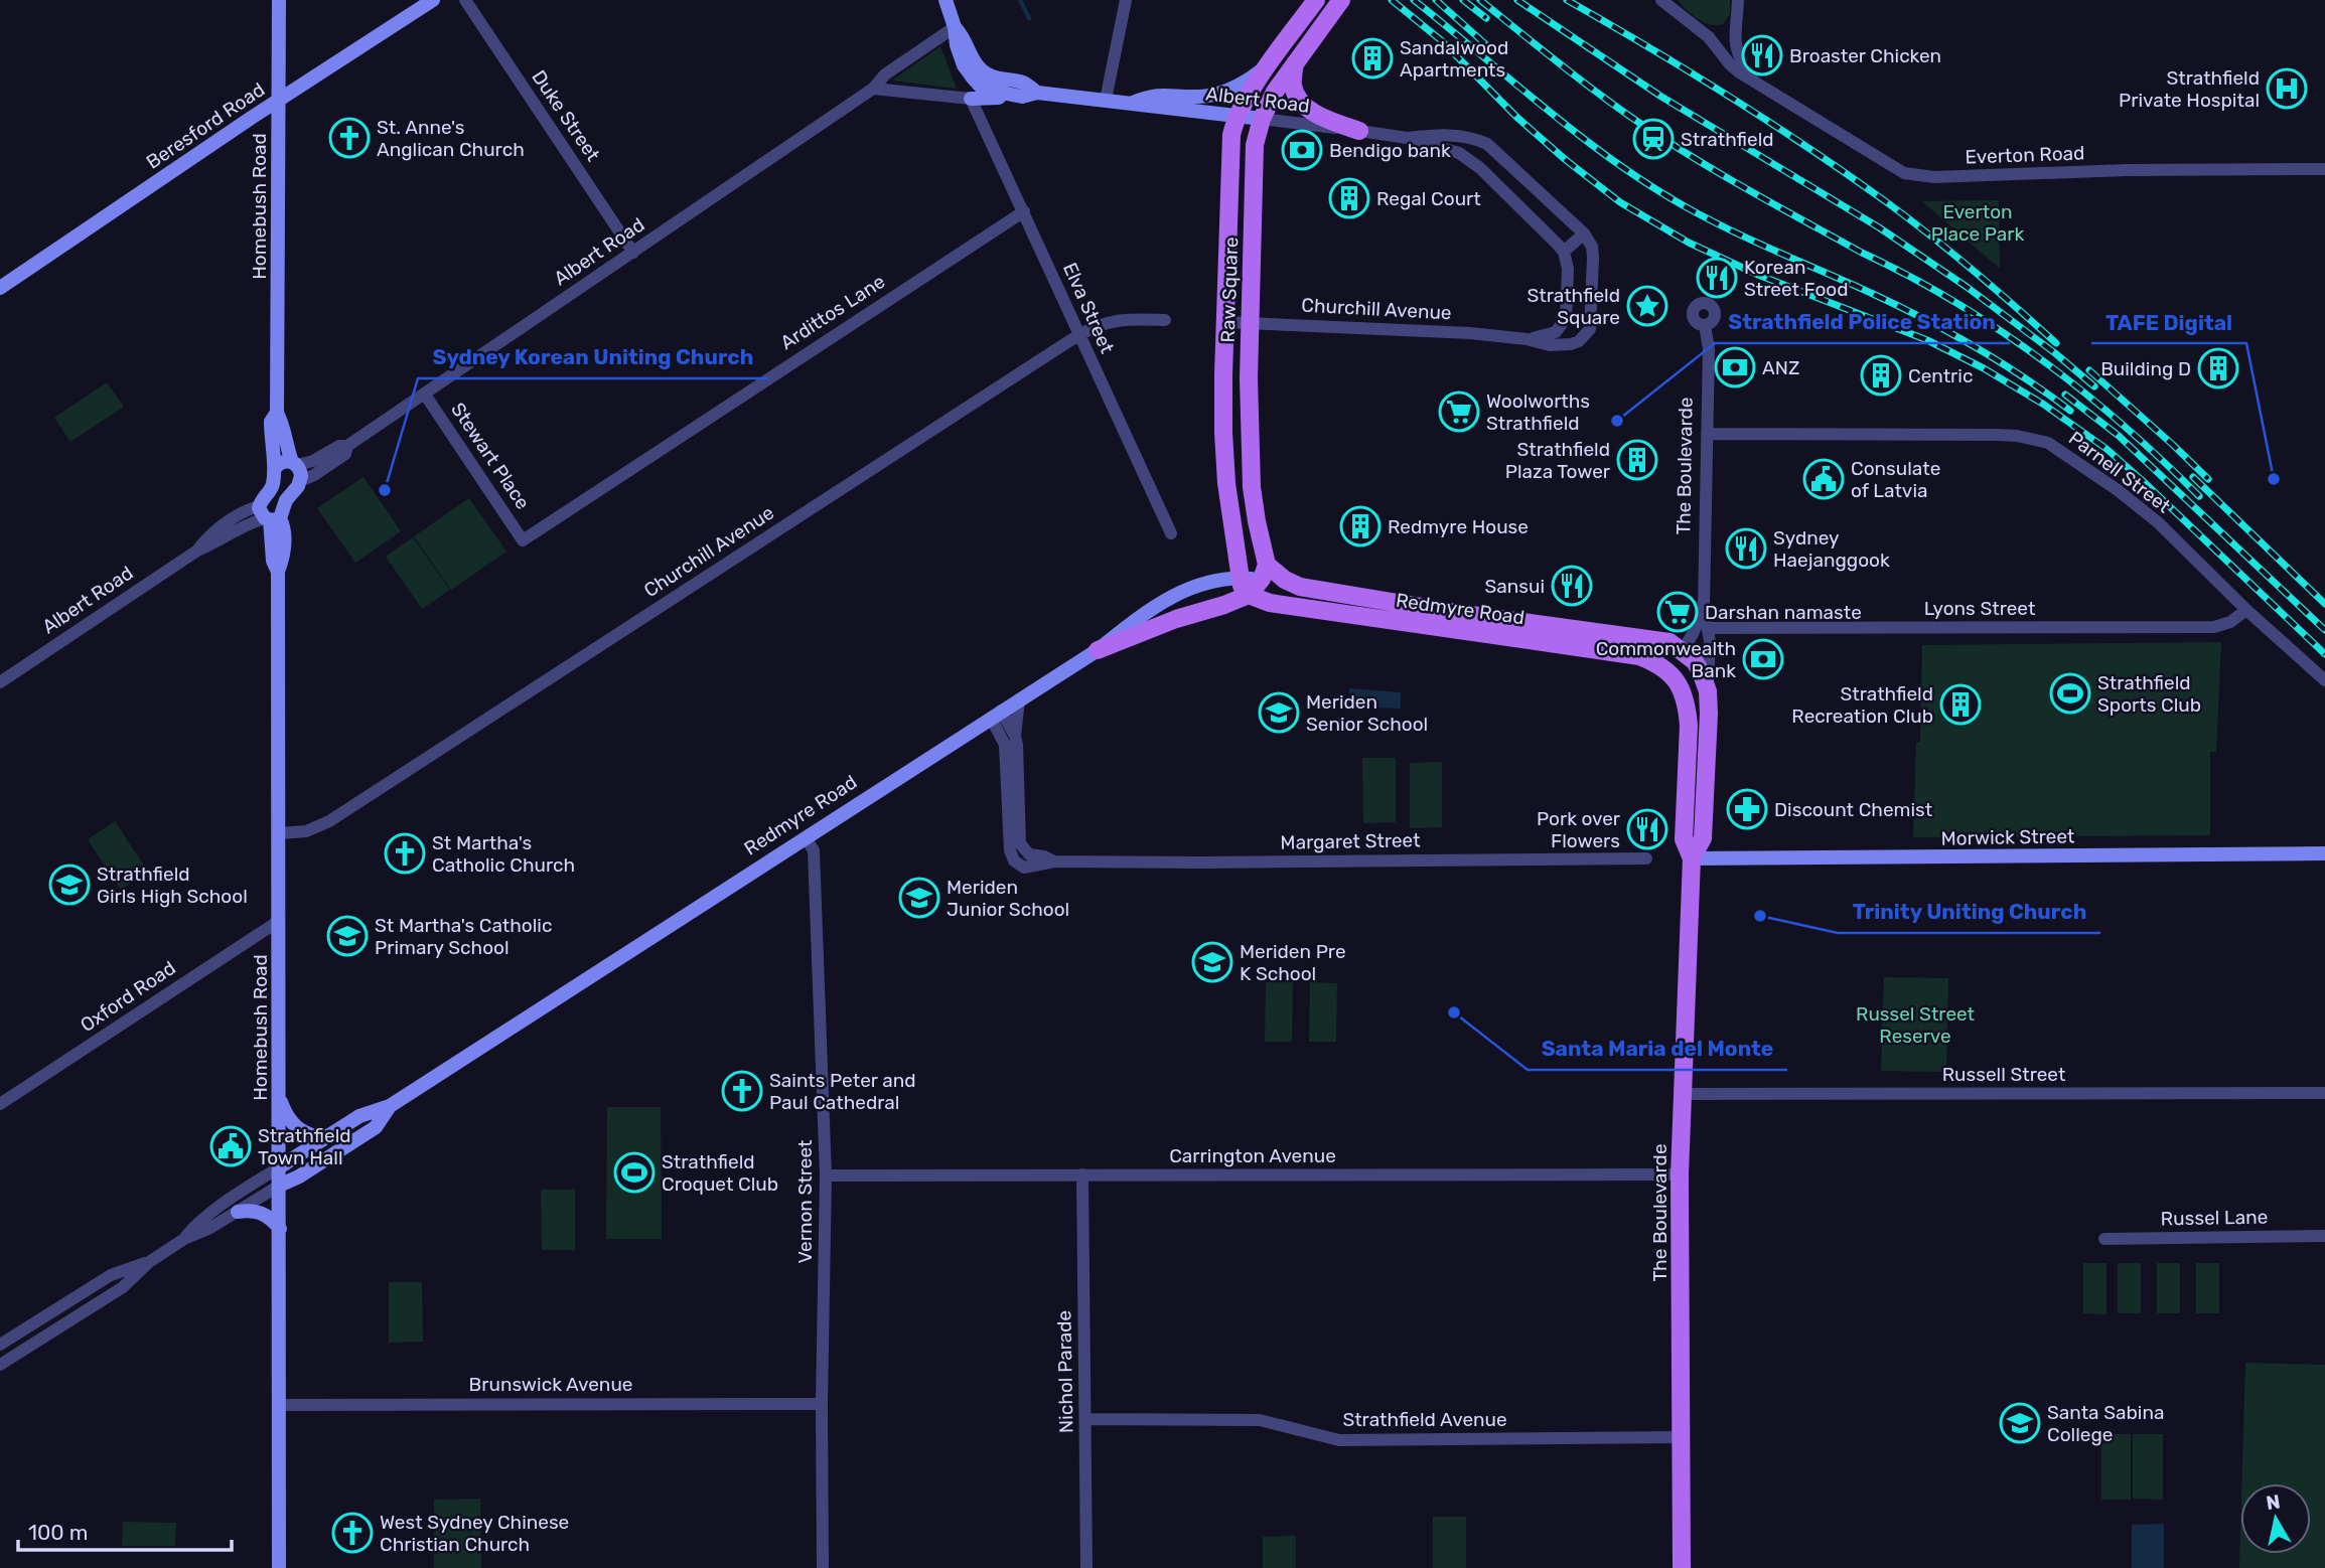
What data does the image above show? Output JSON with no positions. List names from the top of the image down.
{
  "streets": {
    "main road": [
      "Albert Road",
      "Beresford Road",
      "Homebush Road",
      "Raw Square",
      "The Boulevarde",
      "Redmyre Road",
      "Morwick Street"
    ],
    "street": [
      "Duke Street",
      "Everton Road",
      "Elva Street",
      "Churchill Avenue",
      "Ardittos Lane",
      "Stewart Place",
      "Parnell Street",
      "Lyons Street",
      "Margaret Street",
      "Oxford Road",
      "Russell Street",
      "Carrington Avenue",
      "Vernon Street",
      "Russel Lane",
      "Nichol Parade",
      "Brunswick Avenue",
      "Strathfield Avenue"
    ]
  },
  "crossings": [
    ["Albert Road", "Duke Street"],
    ["Albert Road", "Homebush Road"],
    ["Albert Road", "Raw Square"],
    ["Albert Road", "Stewart Place"],
    ["Beresford Road", "Homebush Road"],
    ["Homebush Road", "Churchill Avenue"],
    ["Homebush Road", "Redmyre Road"],
    ["Homebush Road", "Oxford Road"],
    ["Homebush Road", "Brunswick Avenue"],
    ["Raw Square", "Churchill Avenue"],
    ["Raw Square", "Redmyre Road"],
    ["Elva Street", "Churchill Avenue"],
    ["Elva Street", "Ardittos Lane"],
    ["Ardittos Lane", "Stewart Place"],
    ["The Boulevarde", "Parnell Street"],
    ["The Boulevarde", "Lyons Street"],
    ["The Boulevarde", "Redmyre Road"],
    ["The Boulevarde", "Morwick Street"],
    ["The Boulevarde", "Russell Street"],
    ["The Boulevarde", "Carrington Avenue"],
    ["The Boulevarde", "Strathfield Avenue"],
    ["Parnell Street", "Lyons Street"],
    ["Redmyre Road", "Margaret Street"],
    ["Redmyre Road", "Vernon Street"],
    ["Carrington Avenue", "Vernon Street"],
    ["Carrington Avenue", "Nichol Parade"],
    ["Vernon Street", "Brunswick Avenue"],
    ["Nichol Parade", "Strathfield Avenue"]
  ],
  "parks": ["Everton Place Park", "Russel Street Reserve"],
  "places": {
    "restaurant": [
      "Broaster Chicken",
      "Korean Street Food",
      "Sydney Haejanggook",
      "Sansui",
      "Pork over Flowers"
    ],
    "building": [
      "Sandalwood Apartments",
      "Regal Court",
      "Building D",
      "Centric",
      "Strathfield Plaza Tower",
      "Redmyre House",
      "Strathfield Recreation Club"
    ],
    "hospital": ["Strathfield Private Hospital"],
    "church": [
      "St. Anne's Anglican Church",
      "St Martha's Catholic Church",
      "Saints Peter and Paul Cathedral",
      "West Sydney Chinese Christian Church"
    ],
    "station": ["Strathfield"],
    "bank": ["Bendigo bank", "ANZ", "Commonwealth Bank"],
    "place": ["Strathfield Square"],
    "supermarket": ["Woolworths Strathfield", "Darshan namaste"],
    "other": [
      "Strathfield Police Station",
      "TAFE Digital",
      "Sydney Korean Uniting Church",
      "Trinity Uniting Church",
      "Santa Maria del Monte"
    ],
    "public building": ["Consulate of Latvia", "Strathfield Town Hall"],
    "sports": ["Strathfield Sports Club", "Strathfield Croquet Club"],
    "school or university": [
      "Meriden Senior School",
      "Strathfield Girls High School",
      "Meriden Junior School",
      "St Martha's Catholic Primary School",
      "Meriden Pre K School",
      "Santa Sabina College"
    ],
    "pharmacy": ["Discount Chemist"]
  },
  "scale_bar": "100 m",
  "north": "top"
}
